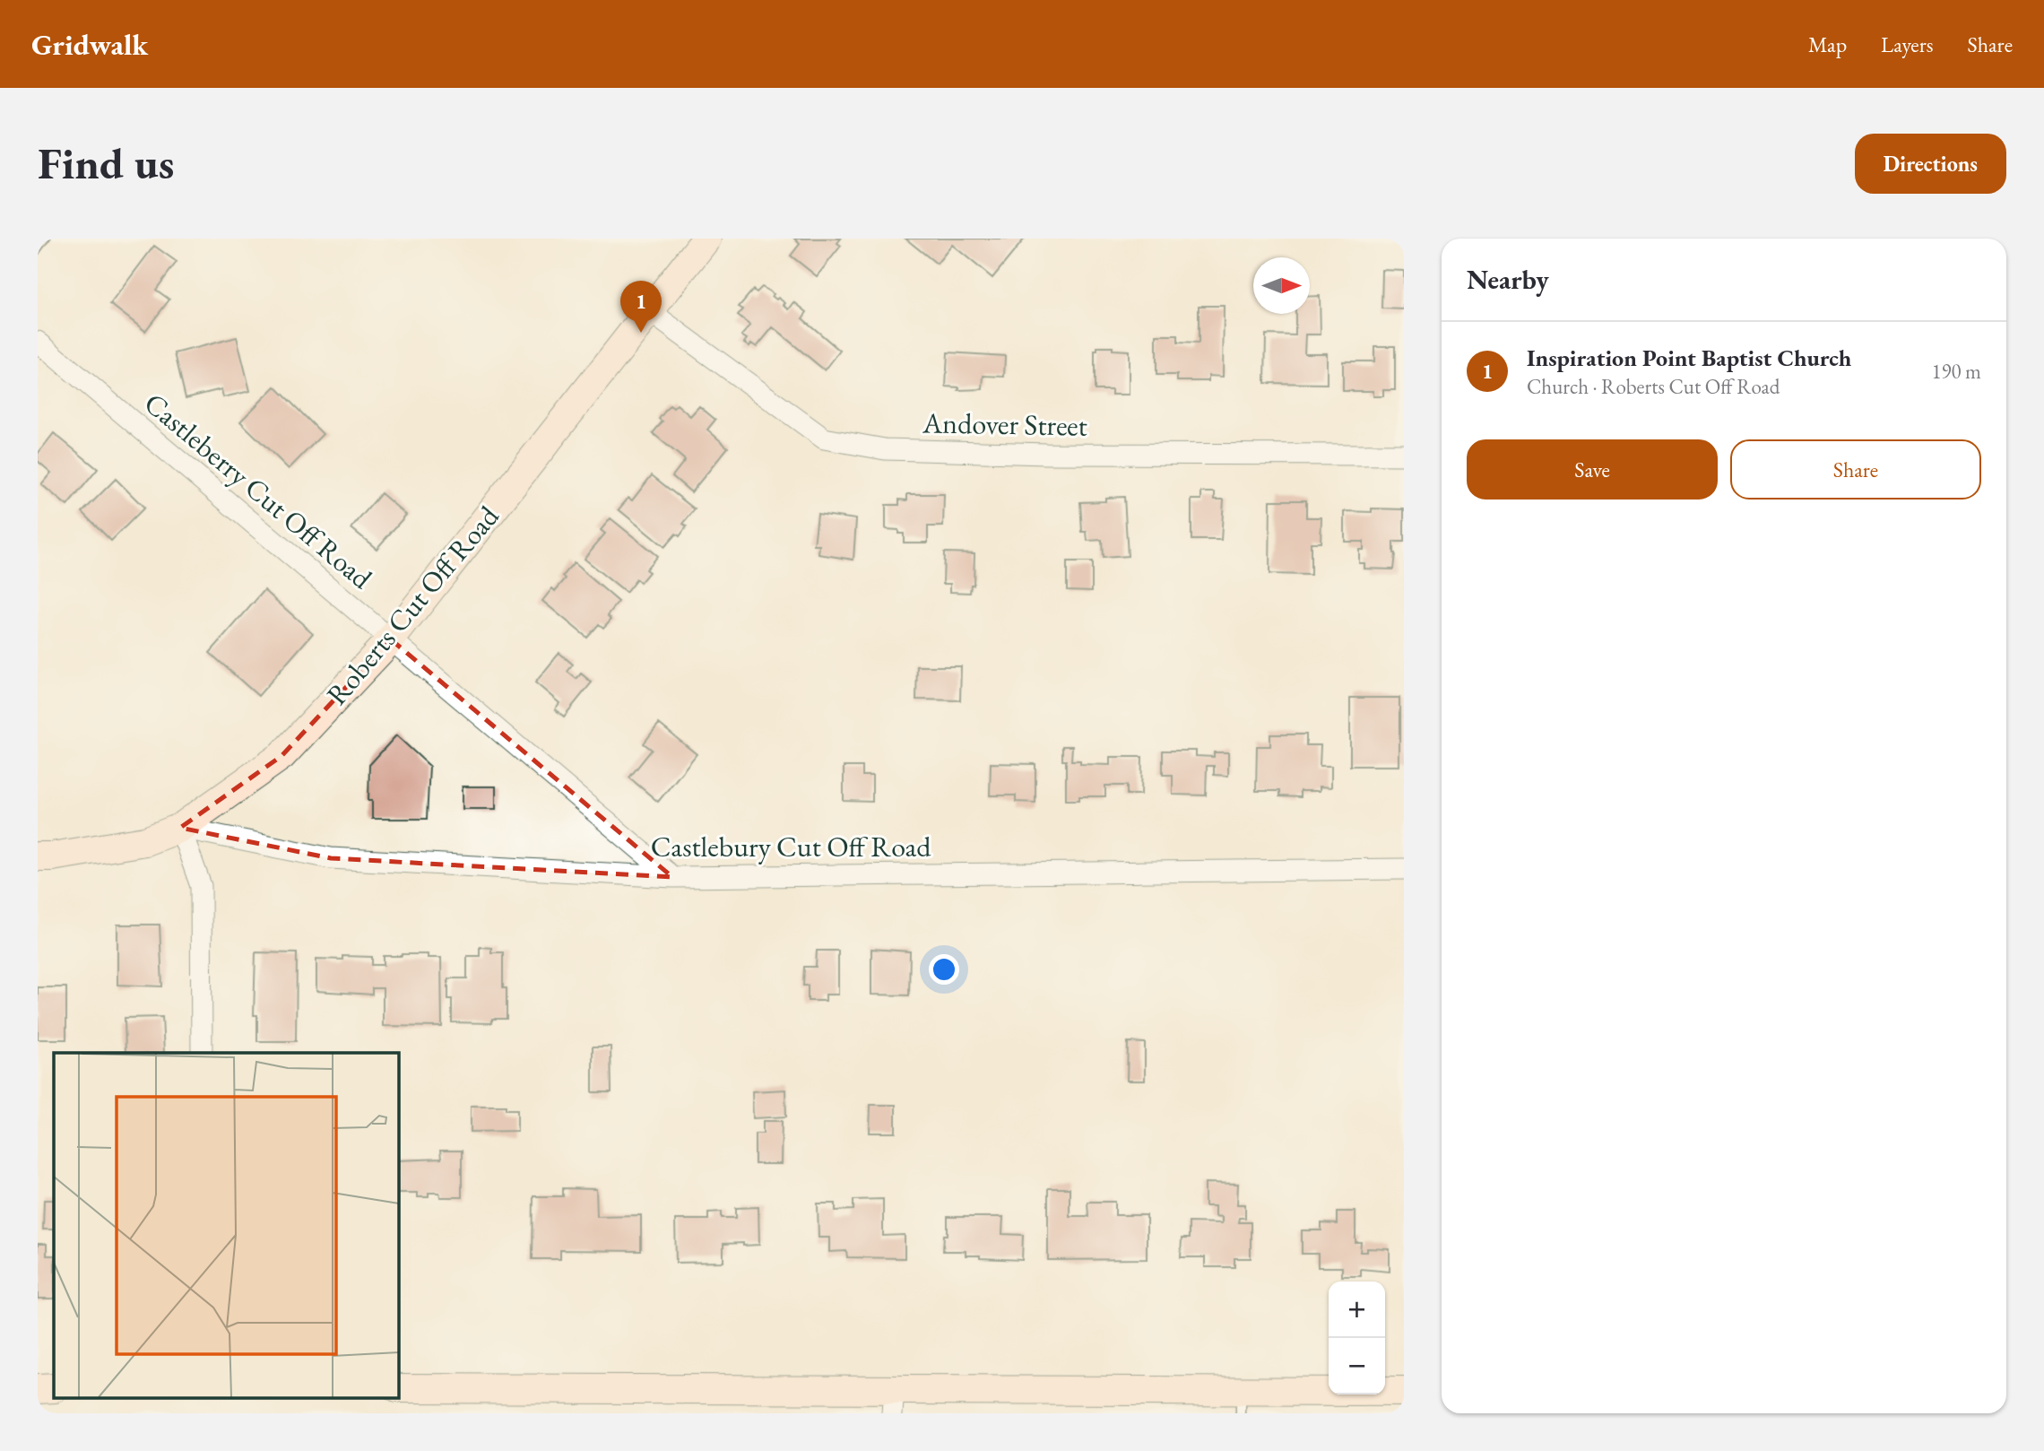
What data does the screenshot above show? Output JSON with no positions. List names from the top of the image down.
{
  "streets": {
    "street": [
      "Andover Street",
      "Castleberry Cut Off Road",
      "Roberts Cut Off Road",
      "Castlebury Cut Off Road"
    ]
  },
  "crossings": [
    ["Andover Street", "Roberts Cut Off Road"],
    ["Castleberry Cut Off Road", "Roberts Cut Off Road"],
    ["Castleberry Cut Off Road", "Castlebury Cut Off Road"],
    ["Roberts Cut Off Road", "Castlebury Cut Off Road"]
  ],
  "north": "right",
  "page": {
    "header": "Gridwalk",
    "nav": ["Map", "Layers", "Share"],
    "buttons": [
      "Directions",
      ["Save", "Share"]
    ],
    "title": "Find us",
    "heading": "Nearby",
    "pins": "1",
    "list": [
      {
        "mark": "1",
        "name": "Inspiration Point Baptist Church",
        "note": "Church · Roberts Cut Off Road",
        "value": "190 m"
      }
    ],
    "map_buttons": ["+", "−"]
  }
}
